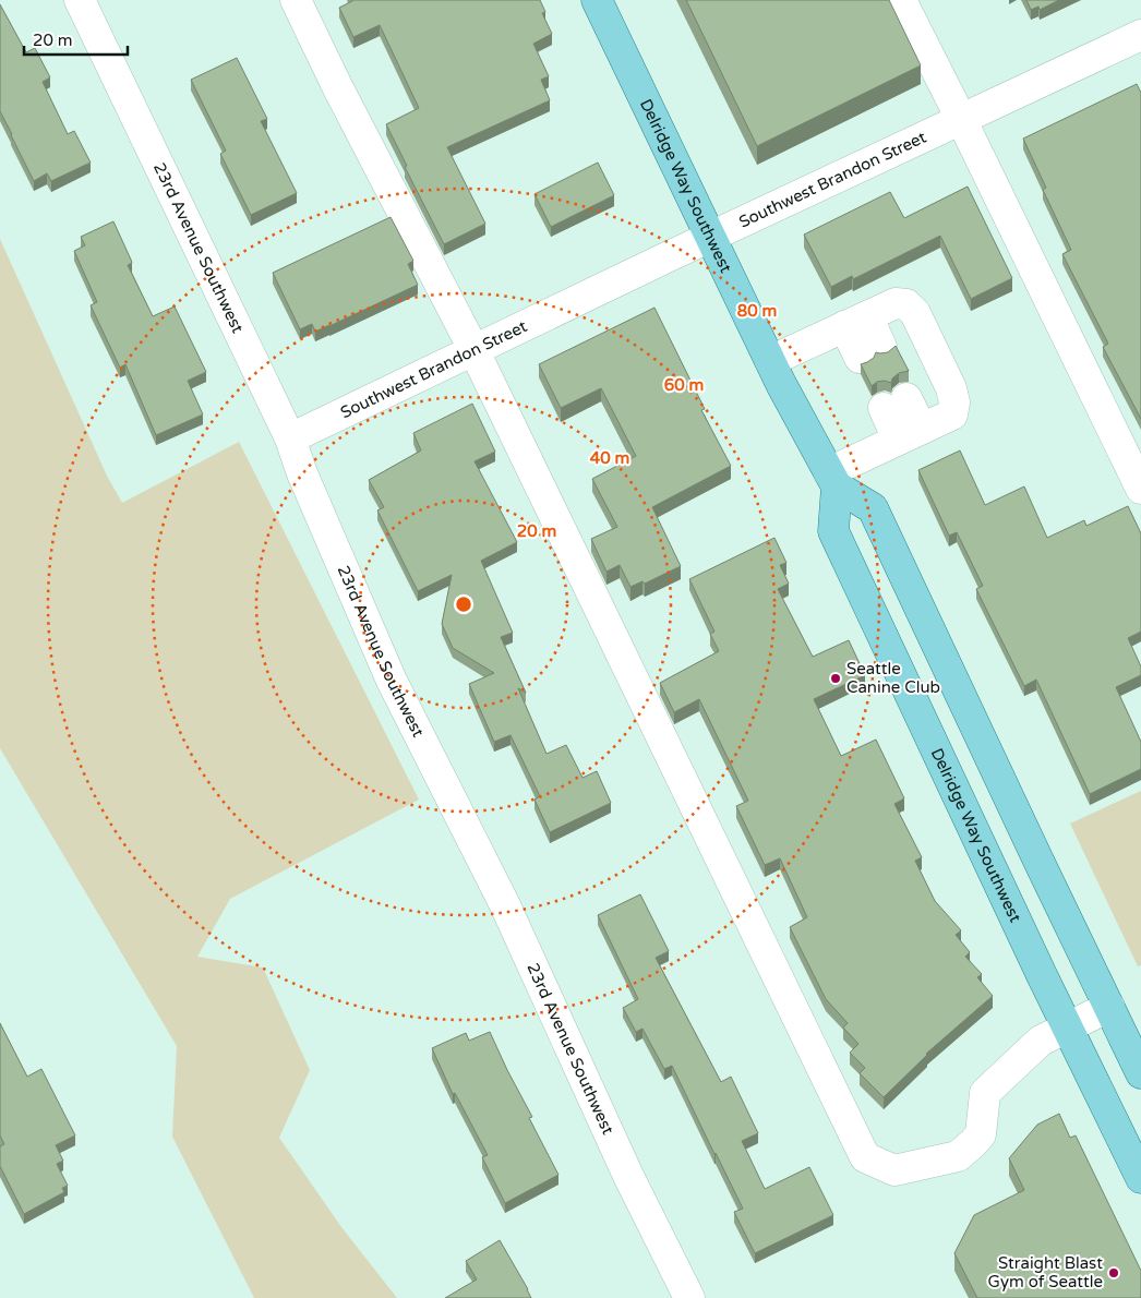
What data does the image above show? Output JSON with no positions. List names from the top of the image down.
{
  "streets": {
    "main road": ["Delridge Way Southwest"],
    "street": ["Southwest Brandon Street", "23rd Avenue Southwest"]
  },
  "crossings": [
    ["Southwest Brandon Street", "Delridge Way Southwest"],
    ["Southwest Brandon Street", "23rd Avenue Southwest"]
  ],
  "places": ["Seattle Canine Club", "Straight Blast Gym of Seattle"],
  "scale_bar": "20 m",
  "rings": [
    "80 m",
    "60 m",
    "40 m",
    "20 m"
  ]
}
